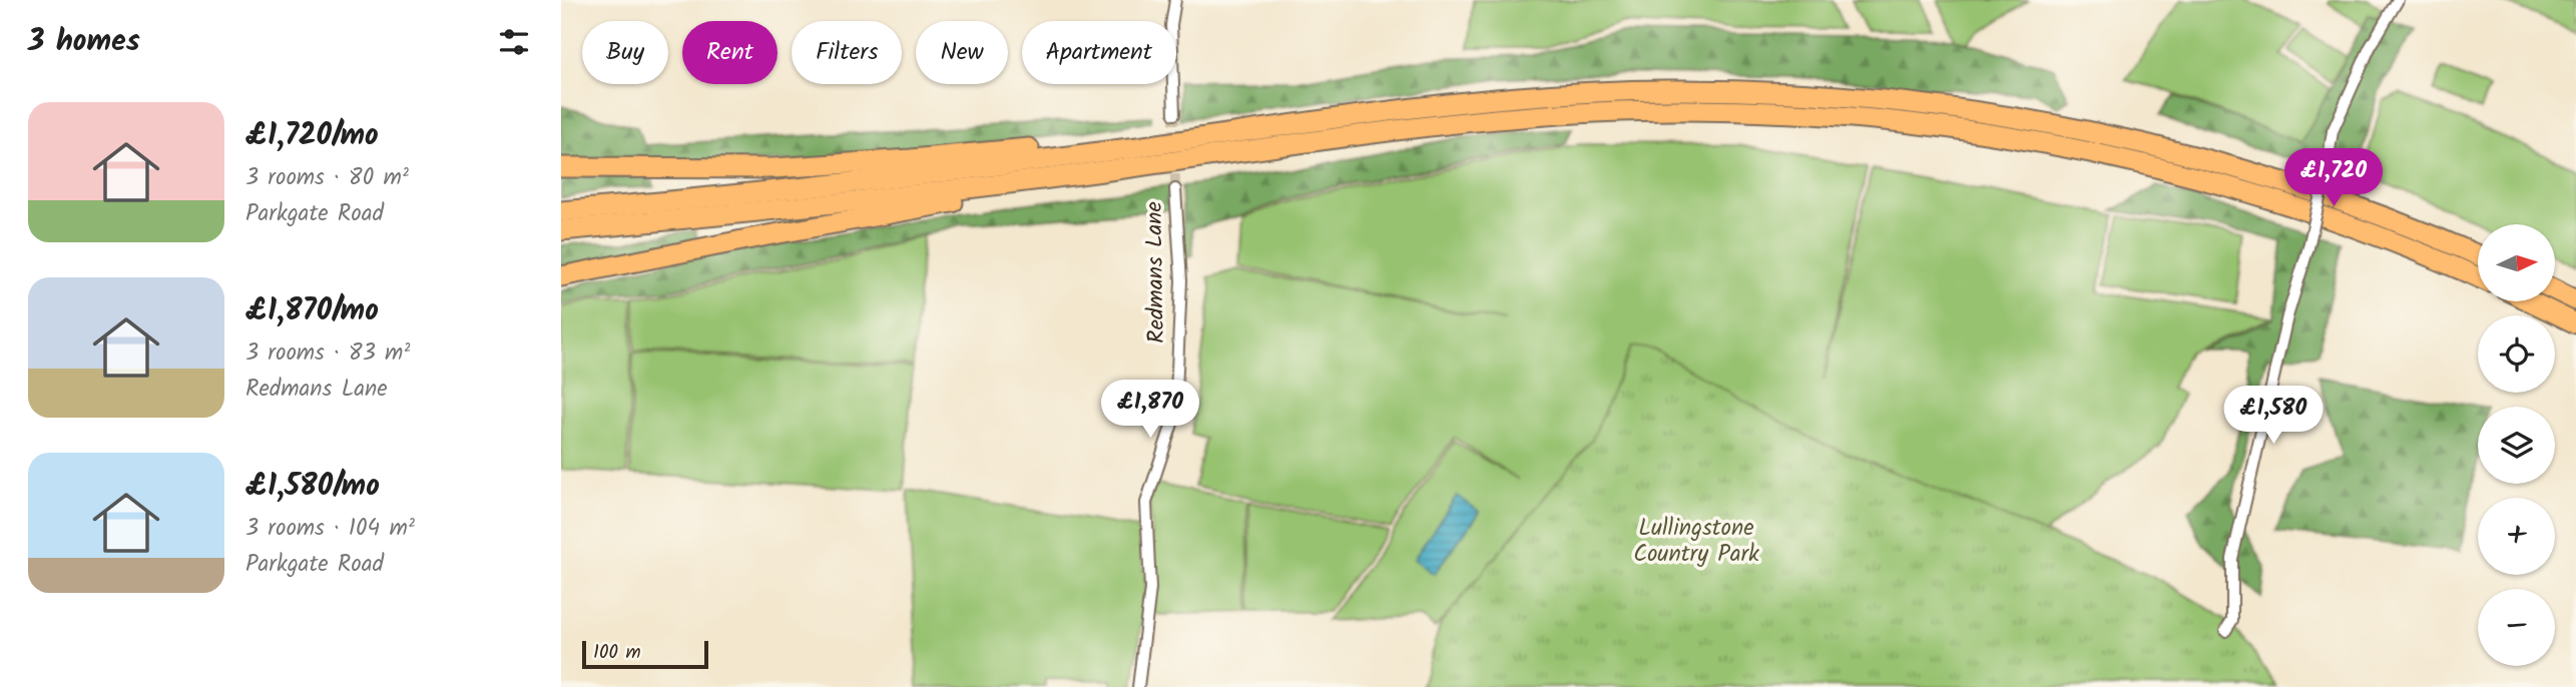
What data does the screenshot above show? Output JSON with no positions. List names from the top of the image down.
{
  "streets": {
    "street": ["Redmans Lane"]
  },
  "parks": ["Lullingstone Country Park"],
  "scale_bar": "100 m",
  "north": "right",
  "page": {
    "heading": "3 homes",
    "chip": [
      "Buy",
      "Rent",
      "Filters",
      "New",
      "Apartment"
    ],
    "list": [
      {
        "name": "£1,720/mo",
        "note": "3 rooms · 80 m² · Parkgate Road"
      },
      {
        "name": "£1,870/mo",
        "note": "3 rooms · 83 m² · Redmans Lane"
      },
      {
        "name": "£1,580/mo",
        "note": "3 rooms · 104 m² · Parkgate Road"
      }
    ],
    "price": ["£1,720", "£1,870", "£1,580"],
    "map_buttons": ["+", "−"],
    "scale": "100 m"
  }
}
